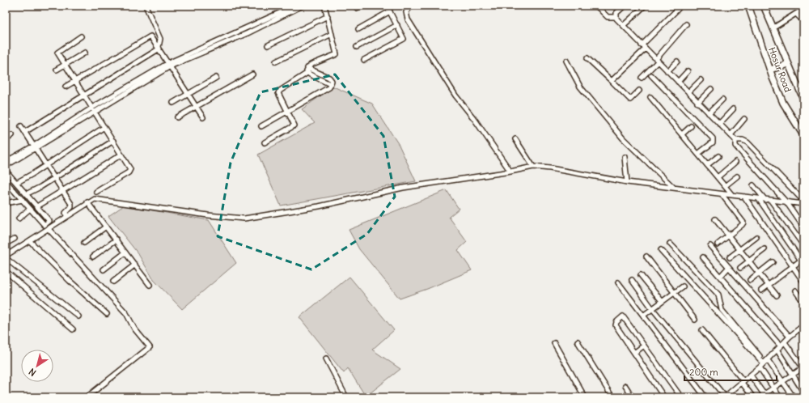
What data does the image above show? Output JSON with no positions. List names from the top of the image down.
{
  "streets": {
    "highway": ["Hosur Road"]
  },
  "scale_bar": "200 m",
  "north": "bottom left"
}
